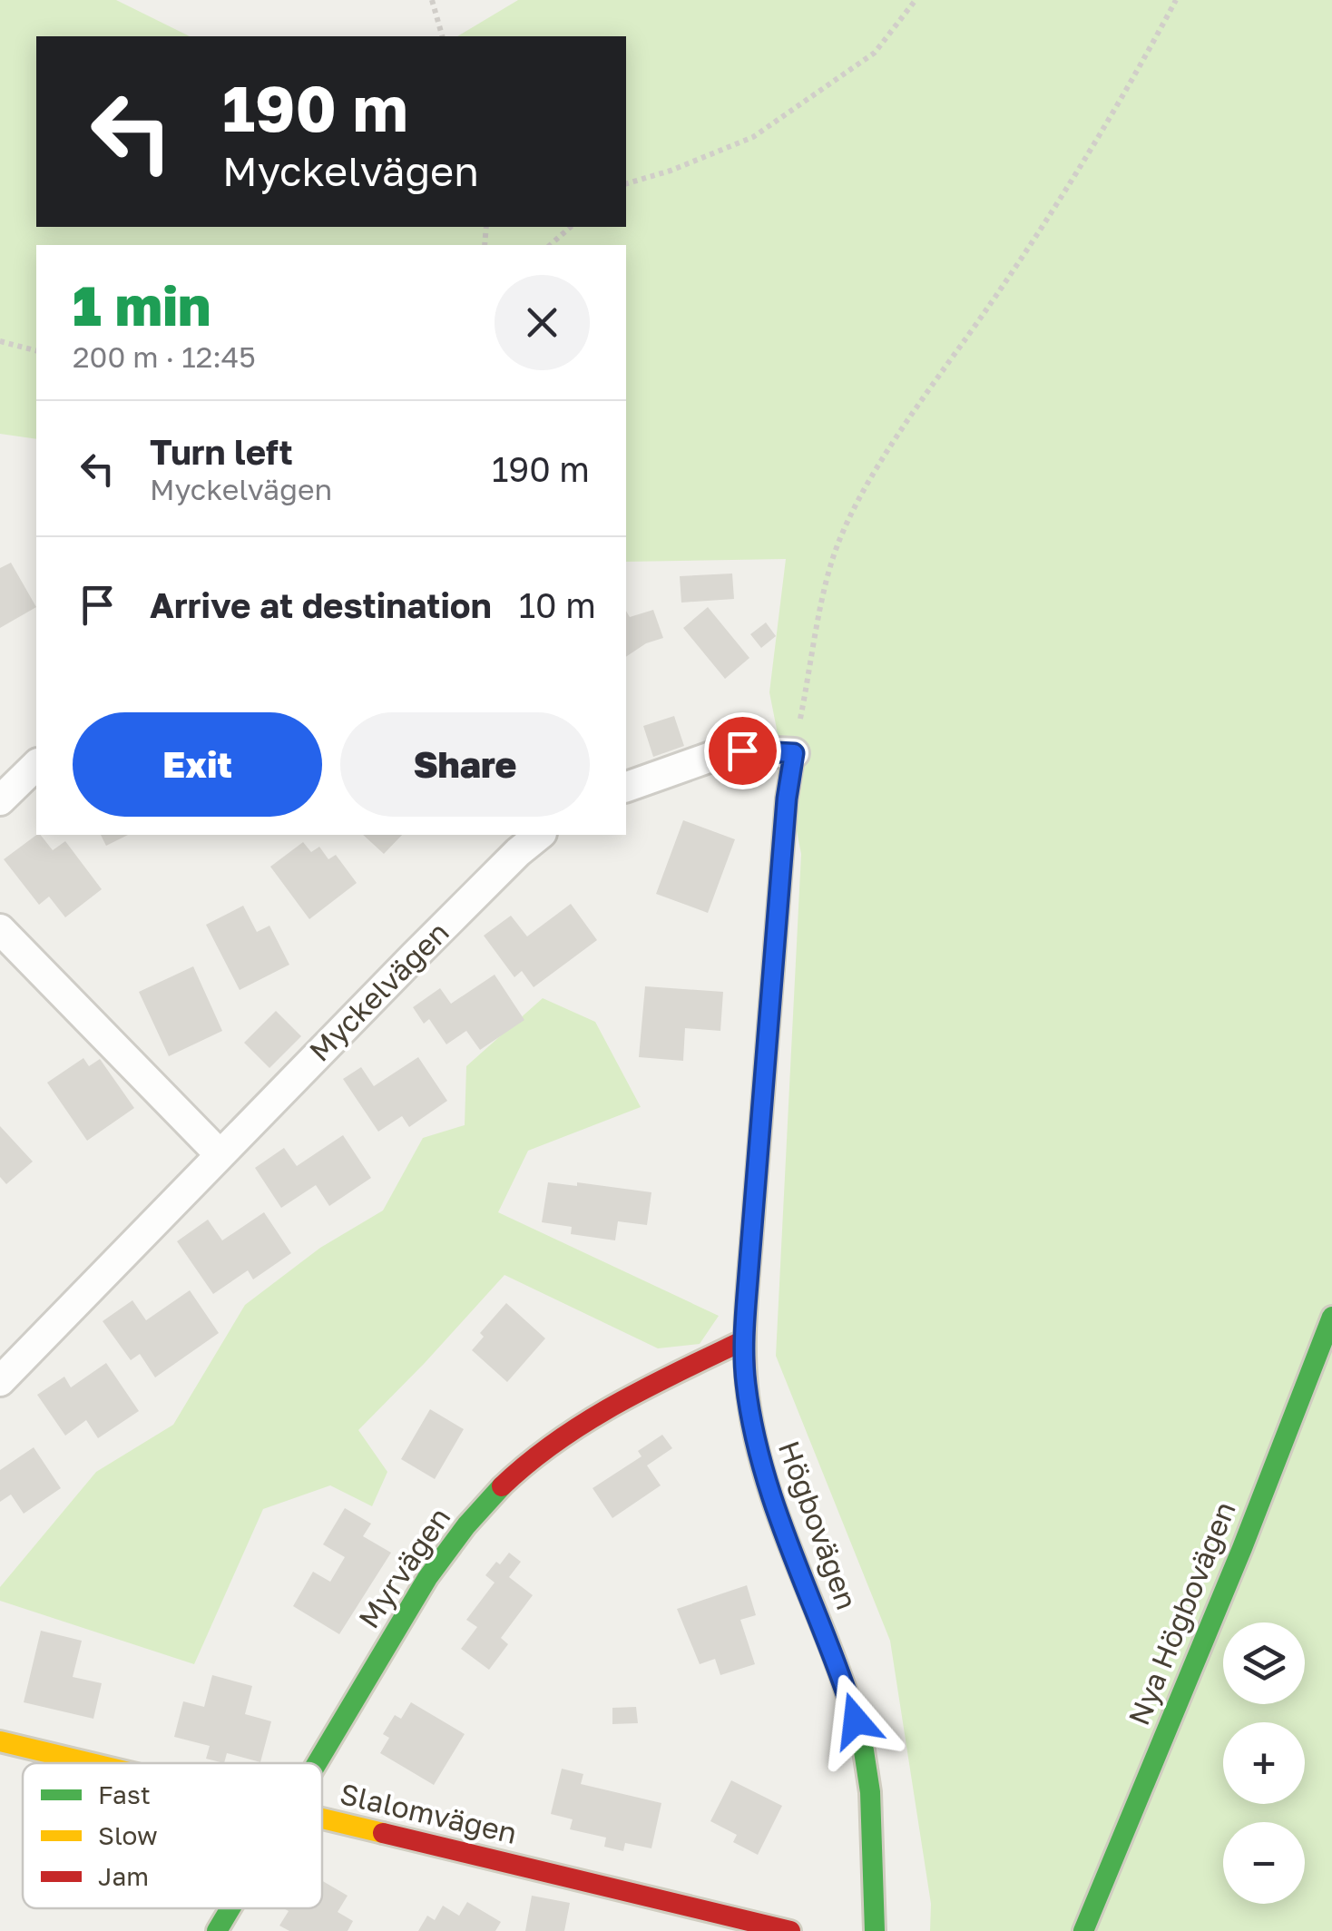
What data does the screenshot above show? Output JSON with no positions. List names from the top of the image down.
{
  "streets": {
    "street": [
      "Myckelvägen",
      "Högbovägen",
      "Myrvägen",
      "Nya Högbovägen",
      "Slalomvägen"
    ]
  },
  "crossings": [
    ["Högbovägen", "Myrvägen"]
  ],
  "legend": ["Fast", "Slow", "Jam"],
  "page": {
    "turn": ["190 m", "Myckelvägen"],
    "heading": ["1 min", "200 m · 12:45"],
    "list": [
      {
        "name": "Turn left",
        "note": "Myckelvägen",
        "value": "190 m"
      },
      {
        "name": "Arrive at destination",
        "value": "10 m"
      }
    ],
    "buttons": ["Exit", "Share"],
    "map_buttons": ["+", "−"]
  }
}
